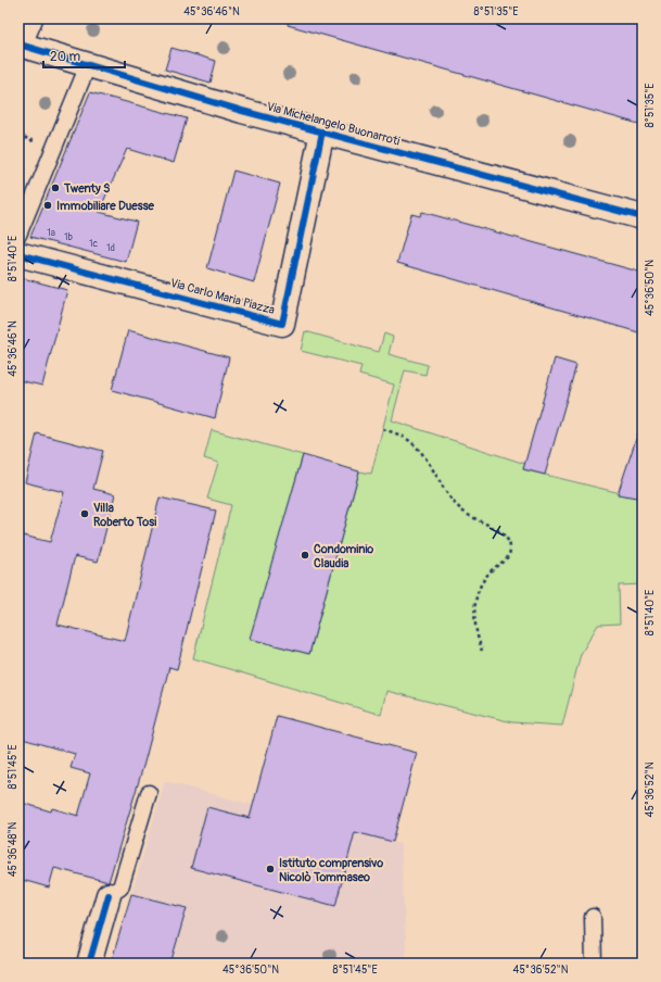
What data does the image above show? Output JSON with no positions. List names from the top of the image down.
{
  "streets": {
    "street": ["Via Michelangelo Buonarroti", "Via Carlo Maria Piazza"]
  },
  "crossings": [
    ["Via Michelangelo Buonarroti", "Via Carlo Maria Piazza"]
  ],
  "places": [
    "Twenty S",
    "Immobiliare Duesse",
    "Villa Roberto Tosi",
    "Condominio Claudia",
    "Istituto comprensivo Nicolò Tommaseo"
  ],
  "house_numbers": [
    "1a",
    "1b",
    "1c",
    "1d"
  ],
  "scale_bar": "20 m",
  "coordinates": [
    "45°36'46\"N",
    "8°51'35\"E",
    "8°51'40\"E",
    "45°36'50\"N",
    "8°51'45\"E",
    "45°36'52\"N",
    "45°36'48\"N"
  ]
}
